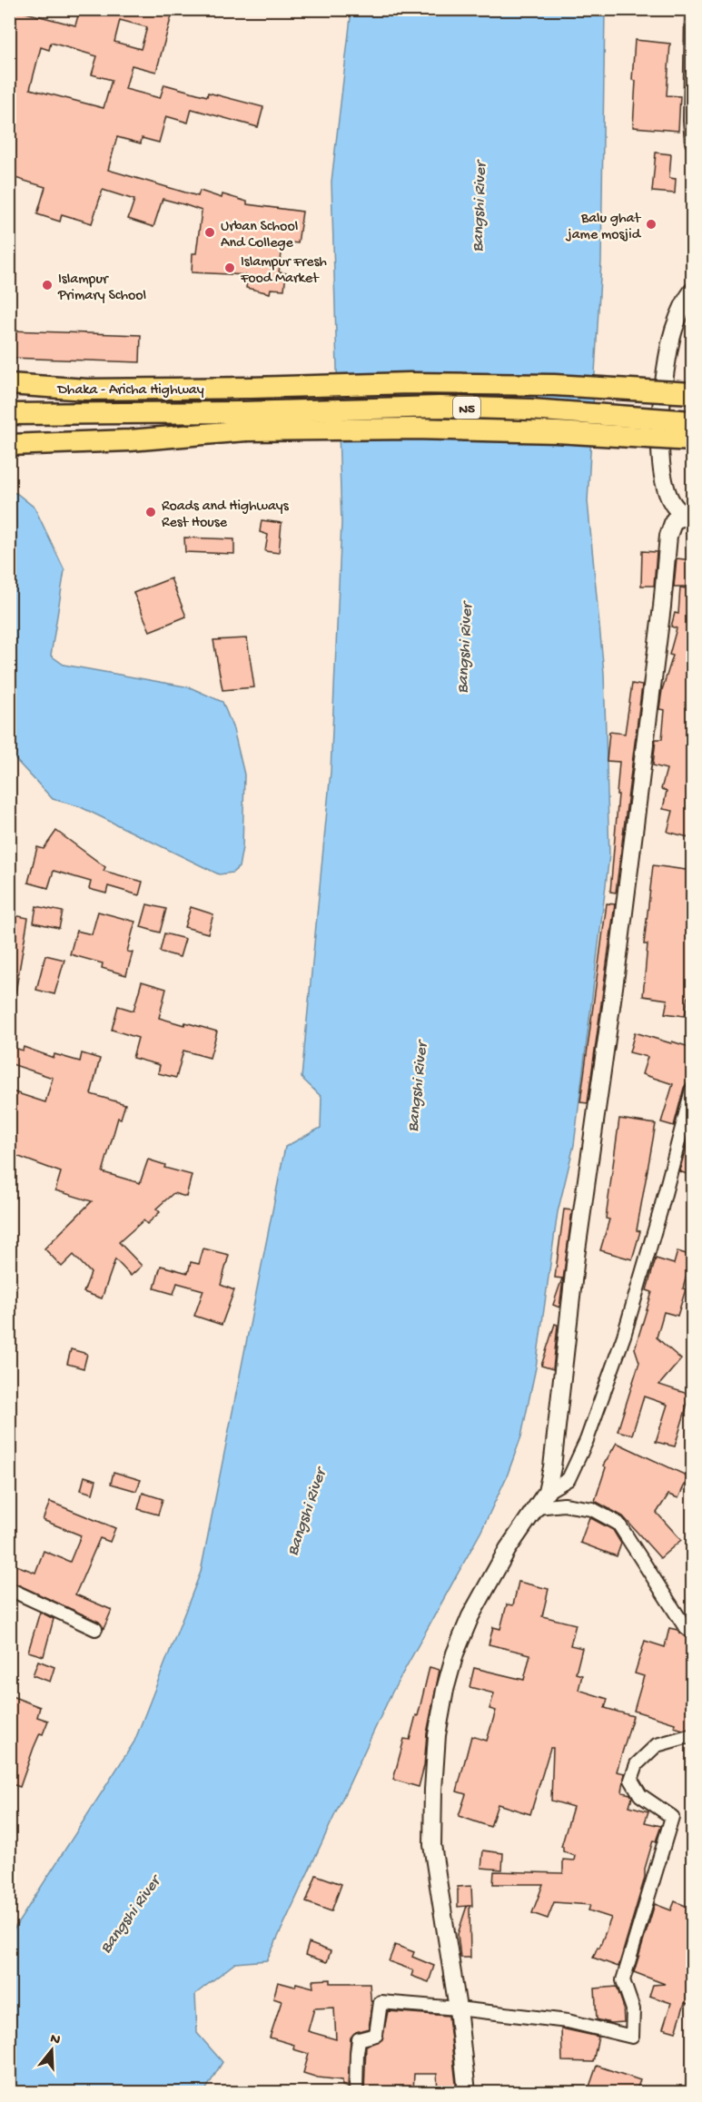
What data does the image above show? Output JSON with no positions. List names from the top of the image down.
{
  "streets": {
    "highway": ["Dhaka - Aricha Highway", "N5"]
  },
  "water": ["Bangshi River"],
  "places": [
    "Balu ghat jame mosjid",
    "Urban School And College",
    "Islampur Fresh Food Market",
    "Islampur Primary School",
    "Roads and Highways Rest House"
  ],
  "north": "top"
}
